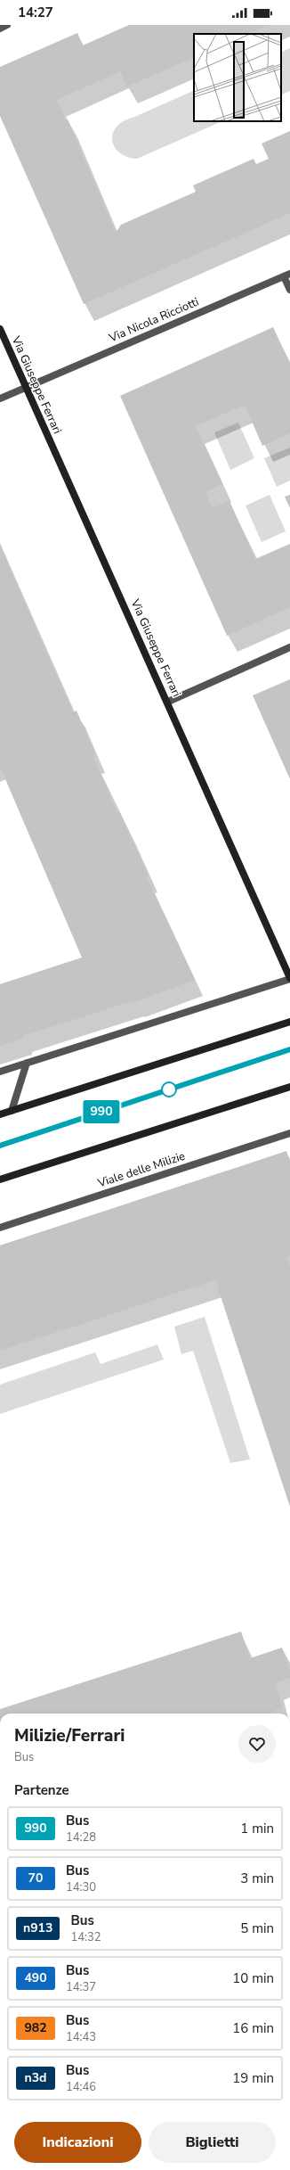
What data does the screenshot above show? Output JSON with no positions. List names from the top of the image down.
{
  "streets": {
    "street": ["Via Nicola Ricciotti", "Via Giuseppe Ferrari", "Viale delle Milizie"]
  },
  "crossings": [
    ["Via Nicola Ricciotti", "Via Giuseppe Ferrari"]
  ],
  "lines": ["bus line 990"],
  "page": {
    "status": "14:27",
    "on_map": "990",
    "heading": [
      ["Milizie/Ferrari", "Bus"],
      "Partenze"
    ],
    "list": [
      {
        "mark": "990",
        "name": "Bus",
        "note": "14:28",
        "value": "1 min"
      },
      {
        "mark": "70",
        "name": "Bus",
        "note": "14:30",
        "value": "3 min"
      },
      {
        "mark": "n913",
        "name": "Bus",
        "note": "14:32",
        "value": "5 min"
      },
      {
        "mark": "490",
        "name": "Bus",
        "note": "14:37",
        "value": "10 min"
      },
      {
        "mark": "982",
        "name": "Bus",
        "note": "14:43",
        "value": "16 min"
      },
      {
        "mark": "n3d",
        "name": "Bus",
        "note": "14:46",
        "value": "19 min"
      }
    ],
    "buttons": ["Indicazioni", "Biglietti"]
  }
}
